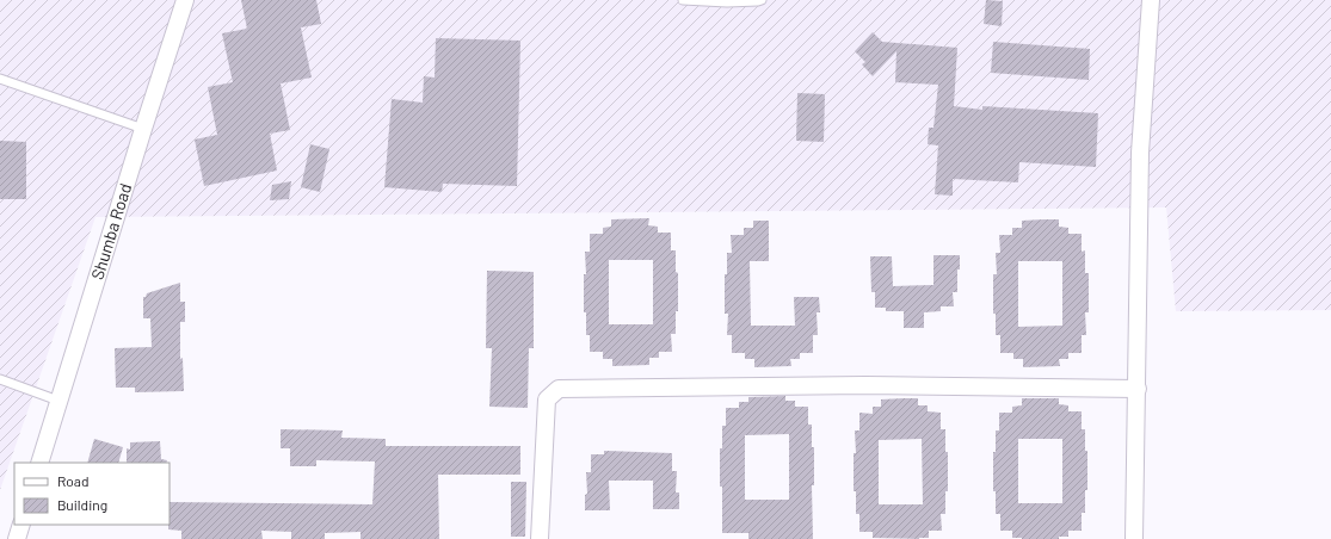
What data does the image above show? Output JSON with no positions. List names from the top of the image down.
{
  "streets": {
    "street": ["Shumba Road"]
  },
  "legend": ["Road", "Building"]
}
